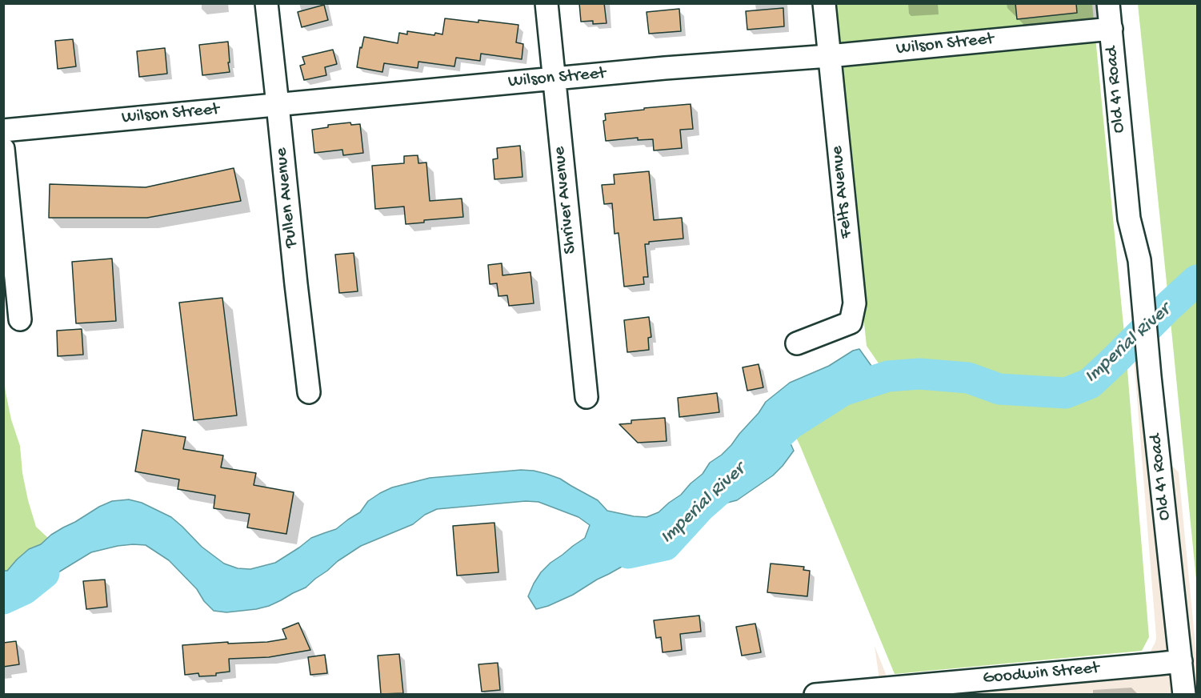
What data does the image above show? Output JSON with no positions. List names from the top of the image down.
{
  "streets": {
    "street": [
      "Wilson Street",
      "Old 41 Road",
      "Felts Avenue",
      "Pullen Avenue",
      "Shriver Avenue",
      "Goodwin Street"
    ]
  },
  "crossings": [
    ["Wilson Street", "Old 41 Road"],
    ["Wilson Street", "Felts Avenue"],
    ["Wilson Street", "Pullen Avenue"],
    ["Wilson Street", "Shriver Avenue"],
    ["Old 41 Road", "Goodwin Street"]
  ],
  "water": ["Imperial River"]
}
